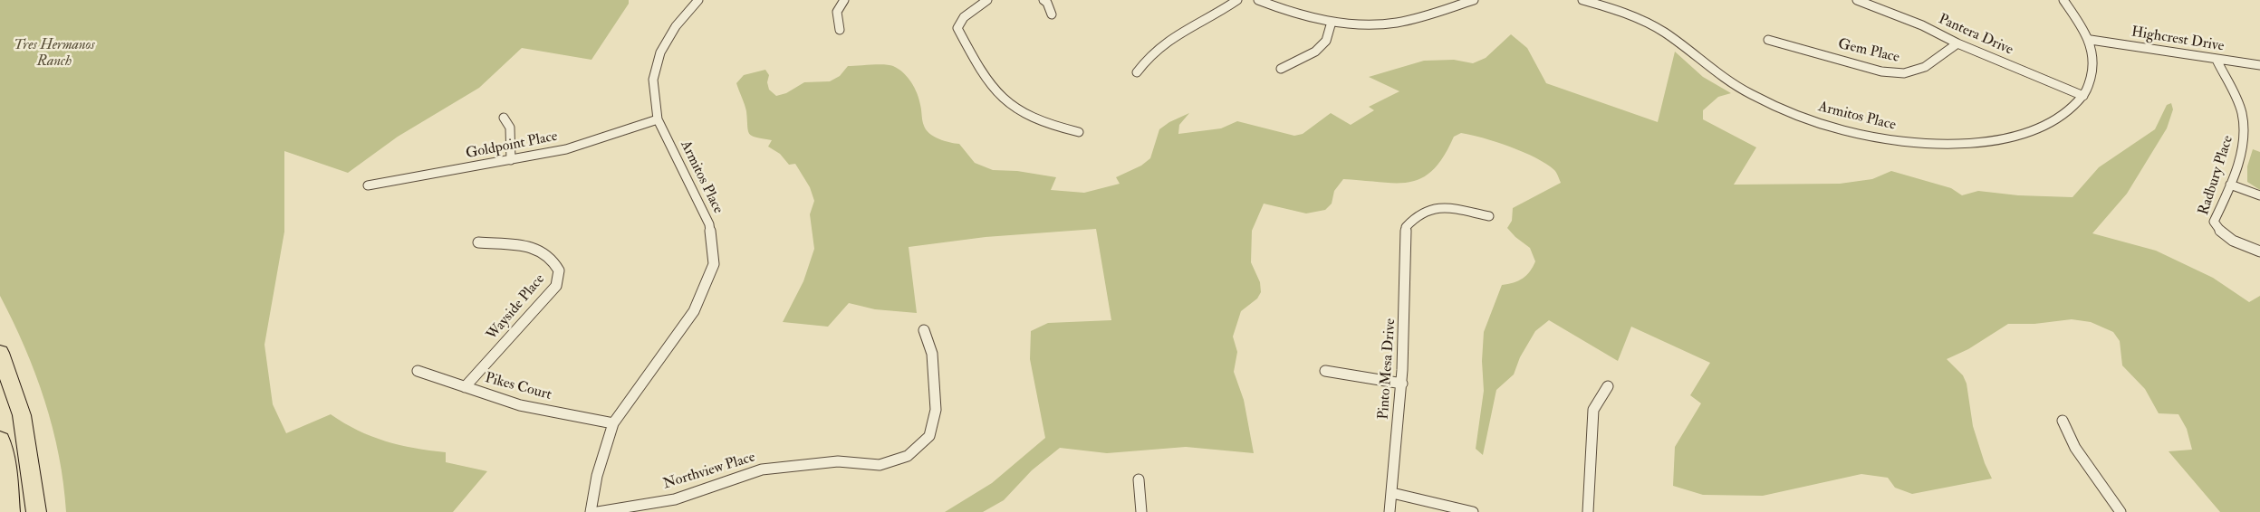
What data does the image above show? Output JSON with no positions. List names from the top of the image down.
{
  "streets": {
    "street": [
      "Pantera Drive",
      "Highcrest Drive",
      "Gem Place",
      "Armitos Place",
      "Goldpoint Place",
      "Radbury Place",
      "Wayside Place",
      "Pinto Mesa Drive",
      "Pikes Court",
      "Northview Place"
    ]
  },
  "crossings": [
    ["Pantera Drive", "Gem Place"],
    ["Pantera Drive", "Armitos Place"],
    ["Highcrest Drive", "Armitos Place"],
    ["Highcrest Drive", "Radbury Place"],
    ["Armitos Place", "Goldpoint Place"],
    ["Armitos Place", "Pikes Court"],
    ["Wayside Place", "Pikes Court"]
  ],
  "parks": ["Tres Hermanos Ranch"]
}
